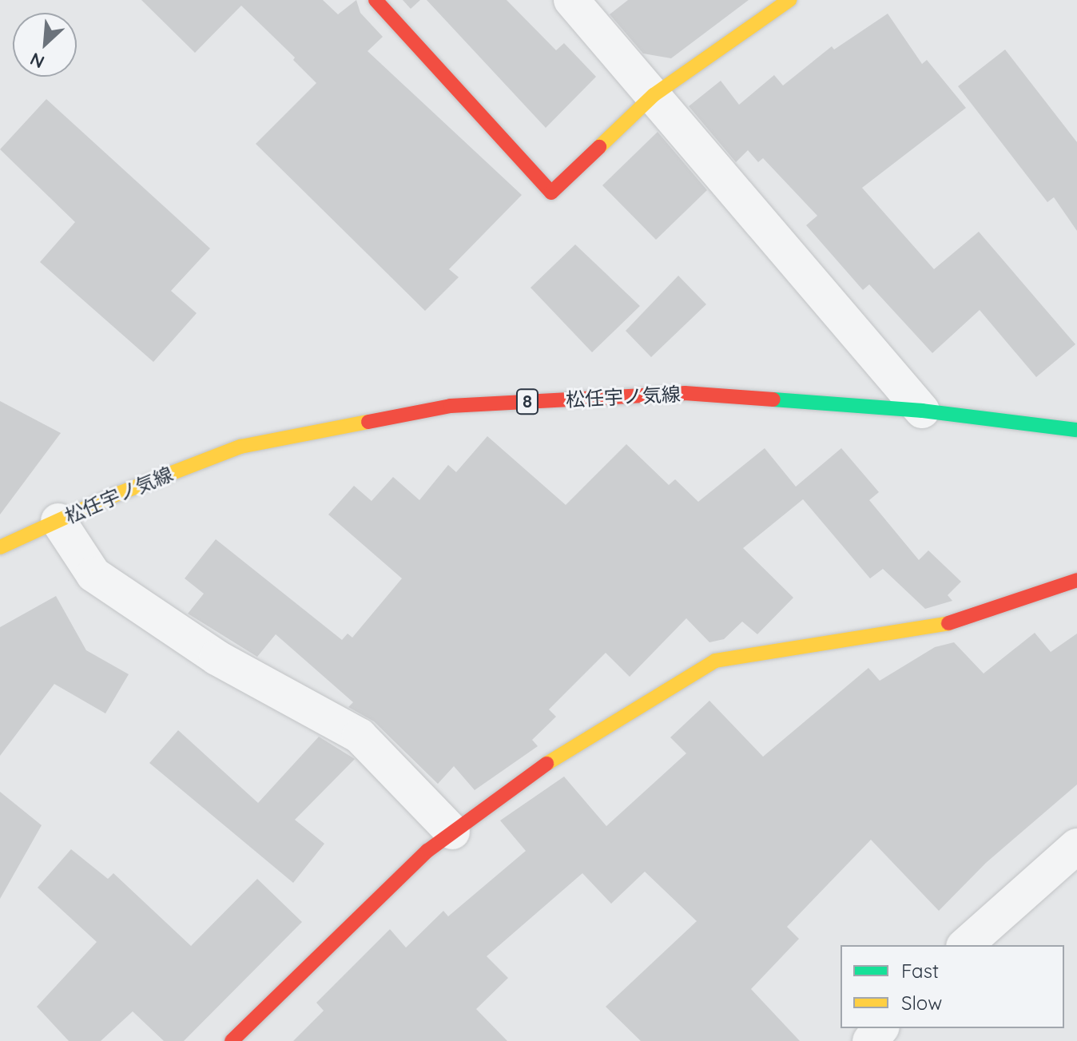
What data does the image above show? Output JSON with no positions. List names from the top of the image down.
{
  "streets": {
    "street": ["松任宇ノ気線", "8"]
  },
  "legend": ["Fast", "Slow"],
  "north": "bottom left"
}
